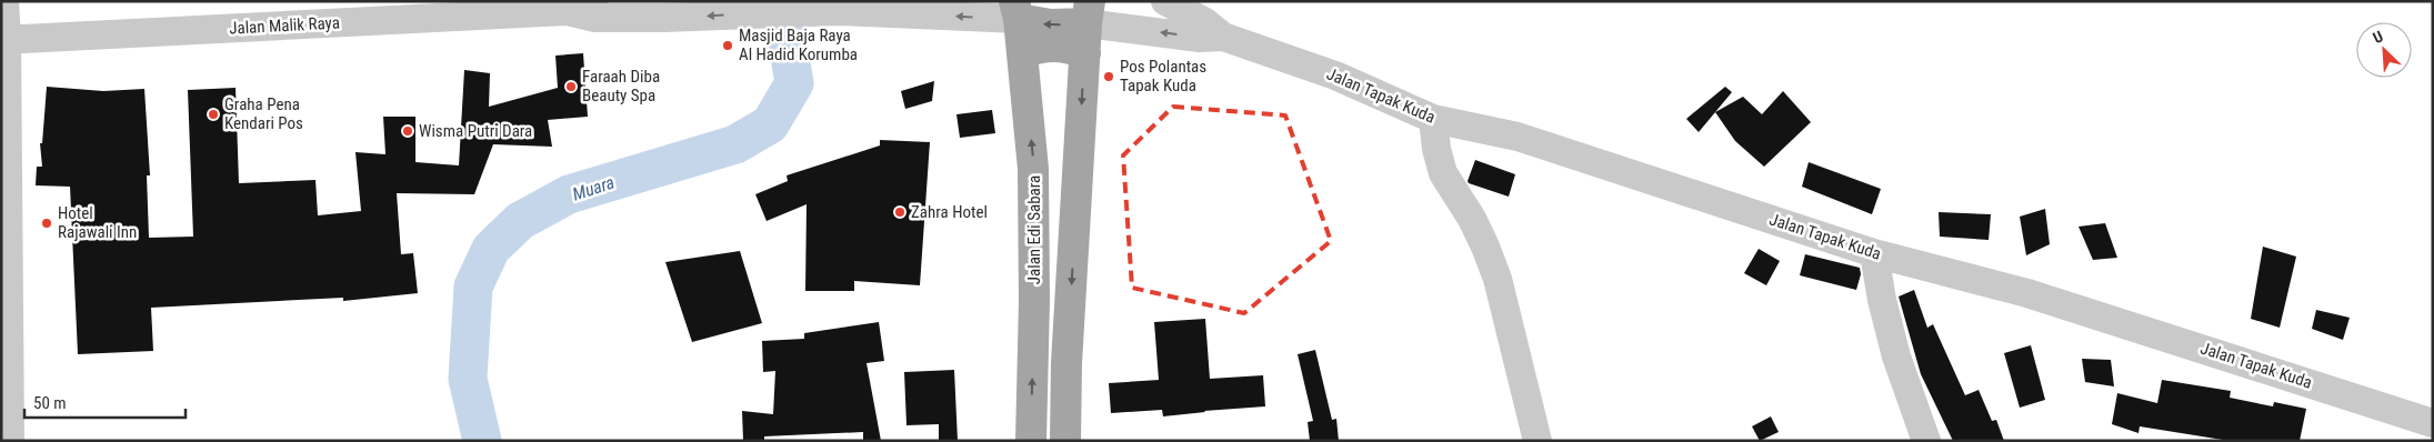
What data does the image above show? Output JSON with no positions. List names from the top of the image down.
{
  "streets": {
    "main road": ["Jalan Edi Sabara"],
    "street": ["Jalan Malik Raya", "Jalan Tapak Kuda"]
  },
  "crossings": [
    ["Jalan Malik Raya", "Jalan Edi Sabara"]
  ],
  "one_way": ["Jalan Malik Raya"],
  "water": ["Muara"],
  "places": [
    "Masjid Baja Raya Al Hadid Korumba",
    "Pos Polantas Tapak Kuda",
    "Faraah Diba Beauty Spa",
    "Graha Pena Kendari Pos",
    "Wisma Putri Dara",
    "Zahra Hotel",
    "Hotel Rajawali Inn"
  ],
  "scale_bar": "50 m",
  "north": "top left"
}
